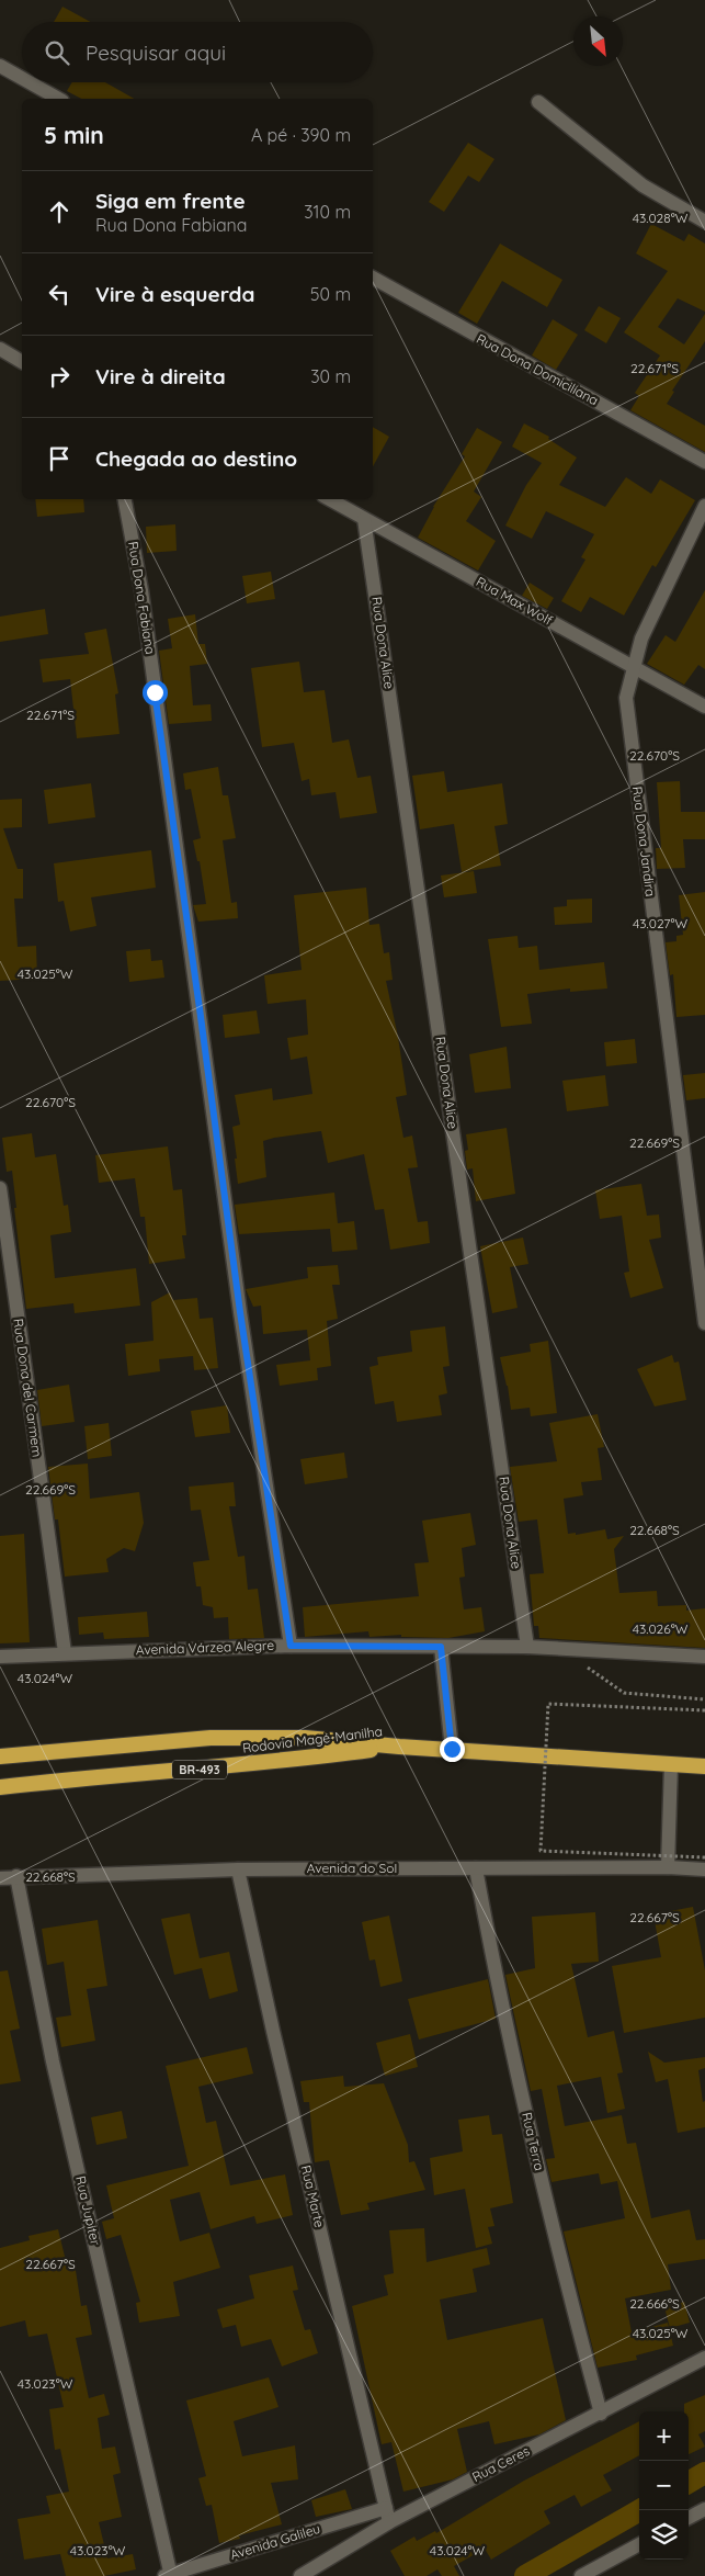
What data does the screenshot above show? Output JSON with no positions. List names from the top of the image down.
{
  "streets": {
    "highway": ["Rodovia Magé-Manilha", "BR-493"],
    "street": [
      "Rua Dona Domiciliana",
      "Rua Dona Fabiana",
      "Rua Max Wolf",
      "Rua Dona Alice",
      "Rua Dona Jandira",
      "Rua Dona del Carmem",
      "Avenida Várzea Alegre",
      "Avenida do Sol",
      "Rua Terra",
      "Rua Marte",
      "Rua Jupiter",
      "Rua Ceres",
      "Avenida Galileu"
    ]
  },
  "crossings": [
    ["Rua Dona Fabiana", "Avenida Várzea Alegre"],
    ["Rua Max Wolf", "Rua Dona Alice"],
    ["Rua Max Wolf", "Rua Dona Jandira"],
    ["Rua Dona Alice", "Avenida Várzea Alegre"],
    ["Rua Dona del Carmem", "Avenida Várzea Alegre"],
    ["Avenida do Sol", "Rua Terra"],
    ["Avenida do Sol", "Rua Marte"],
    ["Avenida do Sol", "Rua Jupiter"],
    ["Rua Terra", "Rua Ceres"],
    ["Rua Marte", "Rua Ceres"],
    ["Rua Marte", "Avenida Galileu"],
    ["Rua Jupiter", "Avenida Galileu"]
  ],
  "north": "bottom right",
  "page": {
    "search": "Pesquisar aqui",
    "heading": ["5 min", "A pé · 390 m"],
    "list": [
      ["Siga em frente", "Rua Dona Fabiana", "310 m"],
      ["Vire à esquerda", "50 m"],
      ["Vire à direita", "30 m"],
      "Chegada ao destino"
    ],
    "map_buttons": ["+", "−"]
  },
  "coordinates": [
    "43.028°W",
    "22.671°S",
    "22.670°S",
    "43.027°W",
    "43.025°W",
    "22.669°S",
    "22.668°S",
    "43.026°W",
    "43.024°W",
    "22.667°S",
    "22.666°S",
    "43.023°W"
  ]
}
